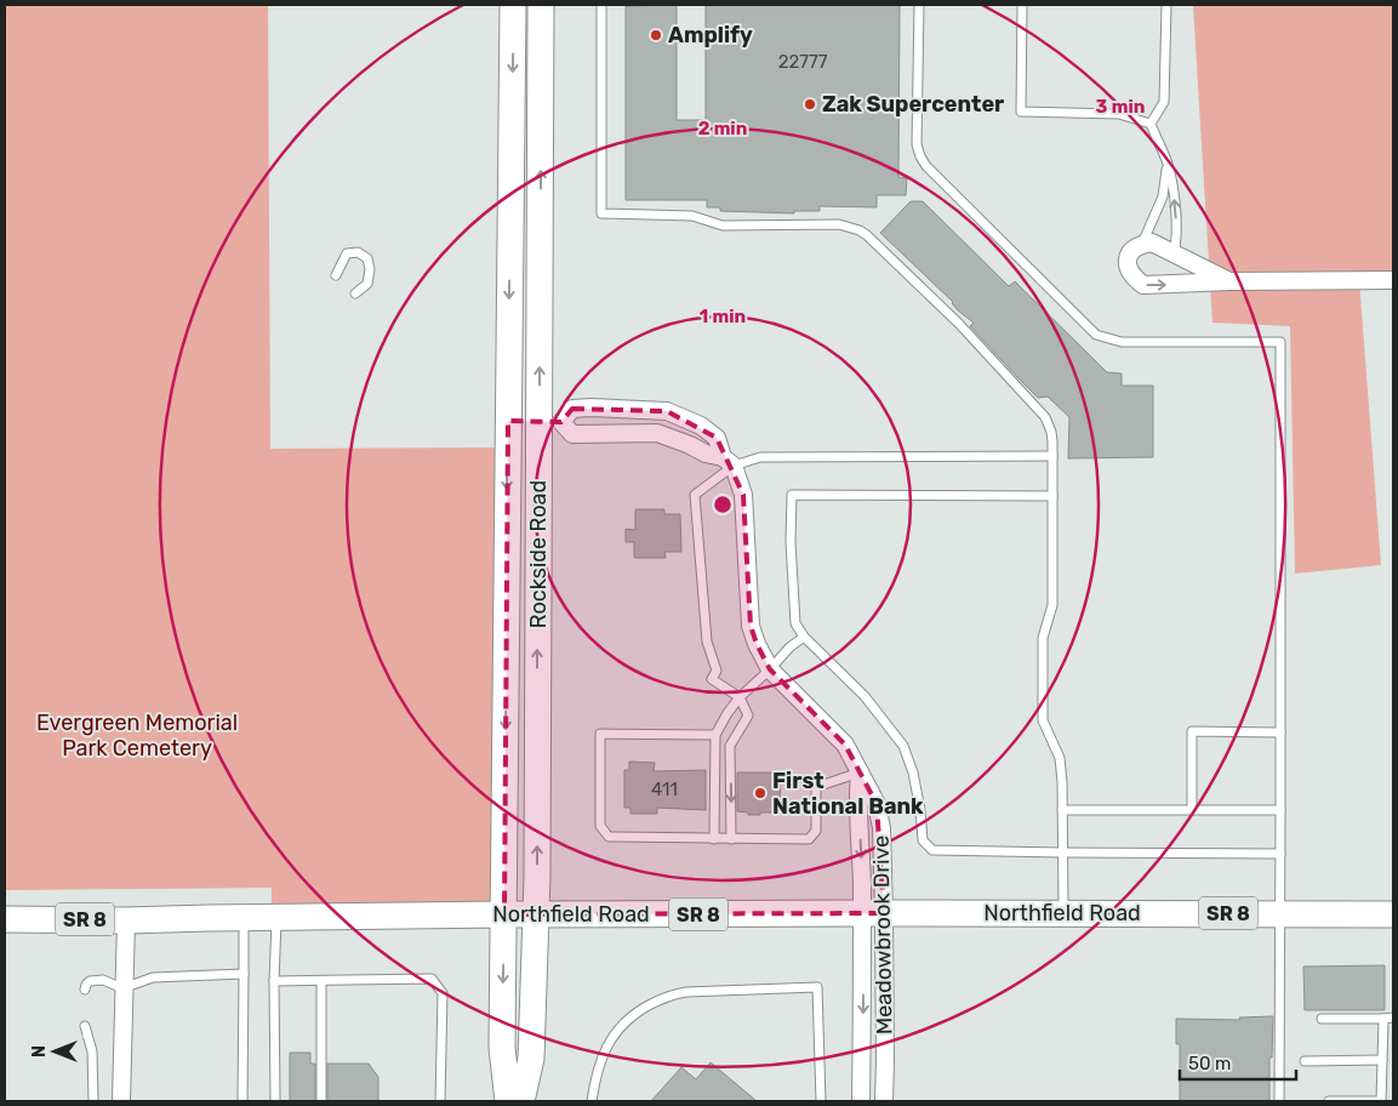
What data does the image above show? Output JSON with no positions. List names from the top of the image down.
{
  "streets": {
    "main road": ["Rockside Road", "Northfield Road", "SR 8"],
    "street": ["Meadowbrook Drive"]
  },
  "crossings": [
    ["Rockside Road", "Northfield Road"],
    ["Northfield Road", "Meadowbrook Drive"]
  ],
  "parks": ["Evergreen Memorial Park Cemetery"],
  "places": ["Amplify", "Zak Supercenter", "First National Bank"],
  "house_numbers": ["22777", "411"],
  "scale_bar": "50 m",
  "north": "left",
  "rings": ["3 min", "2 min", "1 min"]
}
